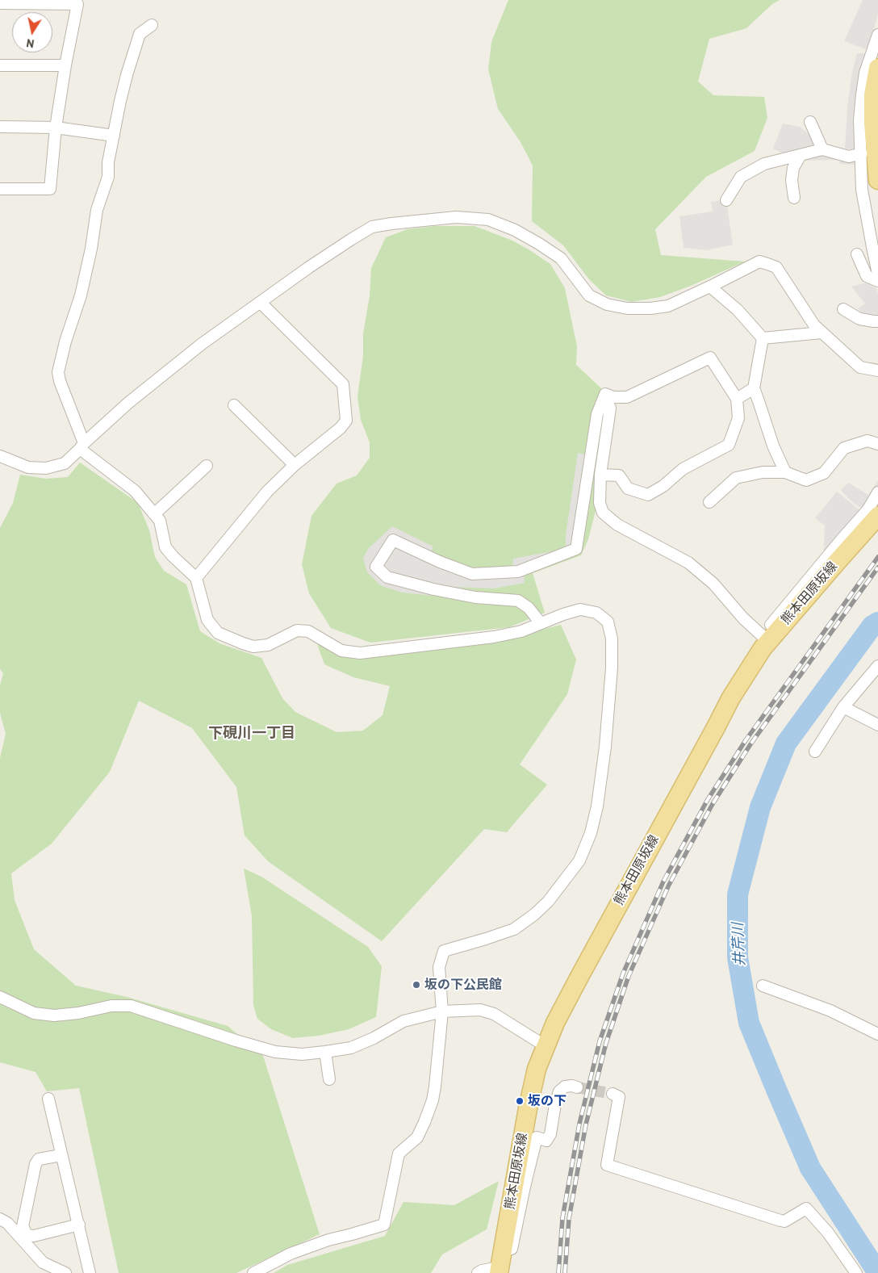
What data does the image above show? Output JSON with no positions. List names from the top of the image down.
{
  "streets": {
    "main road": ["熊本田原坂線"]
  },
  "districts": ["下硯川一丁目"],
  "water": ["井芹川"],
  "places": ["坂の下公民館", "坂の下"],
  "north": "bottom"
}
